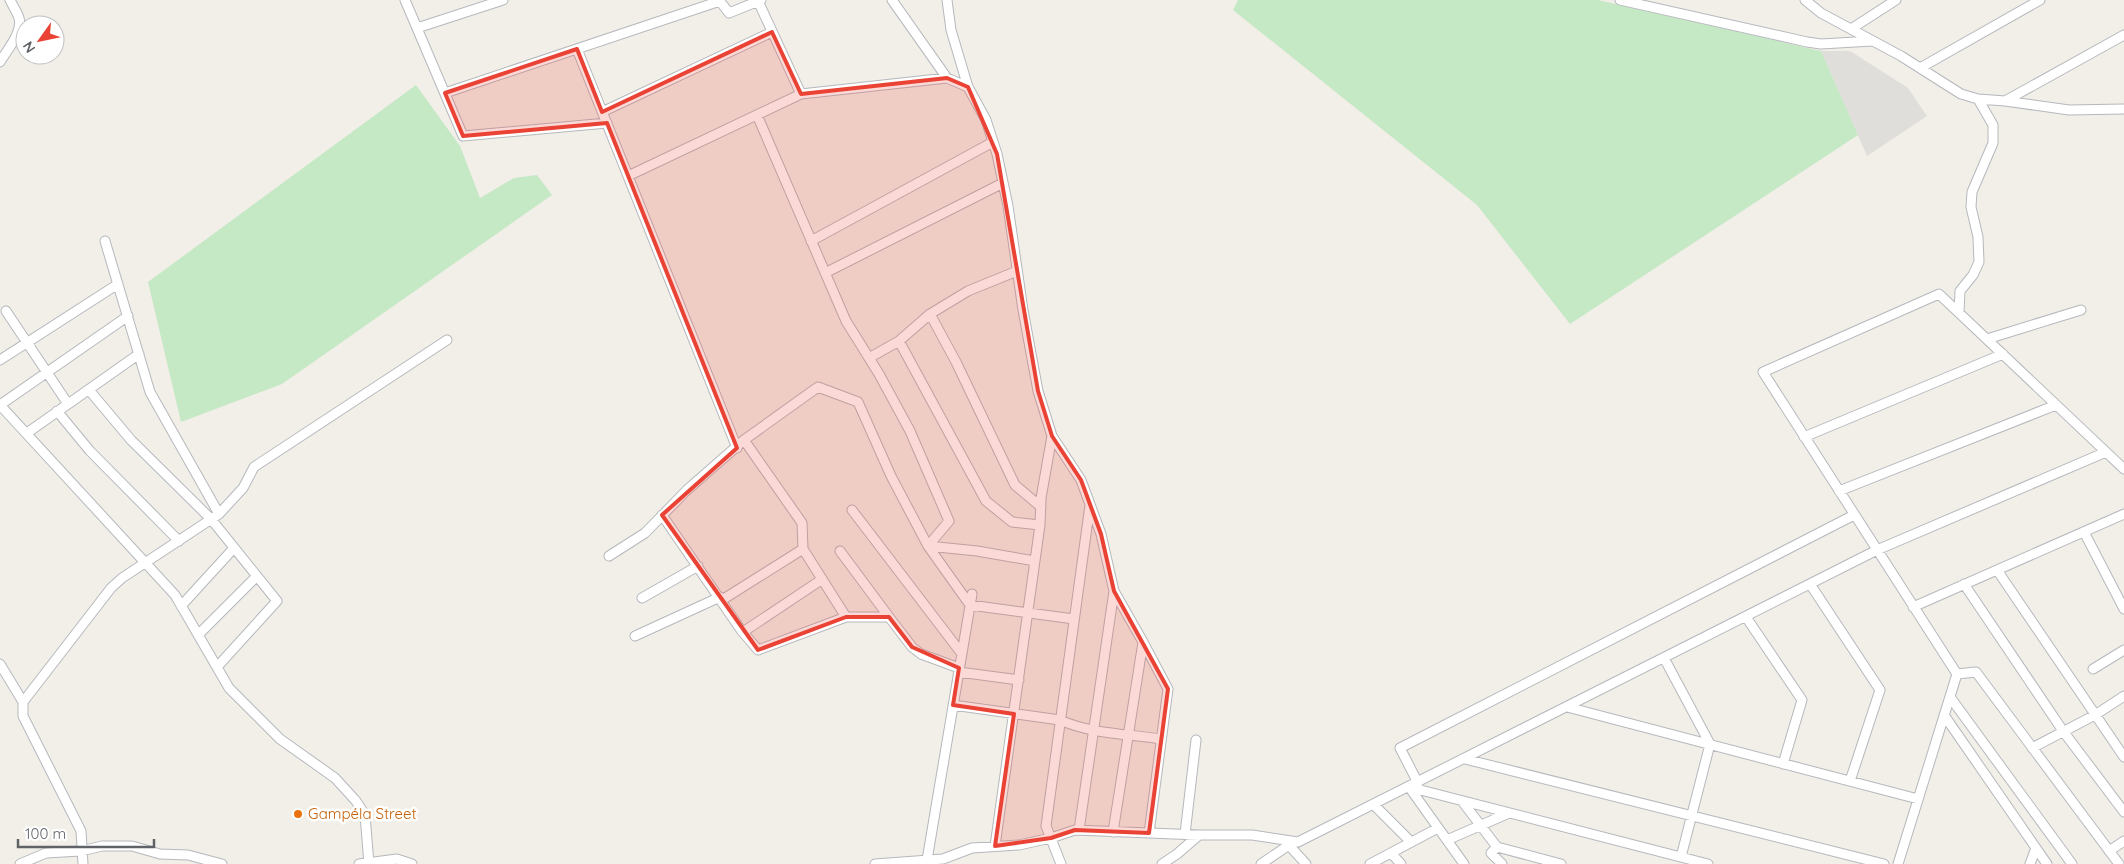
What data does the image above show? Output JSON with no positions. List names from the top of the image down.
{
  "places": ["Gampéla Street"],
  "scale_bar": "100 m",
  "north": "bottom left"
}
